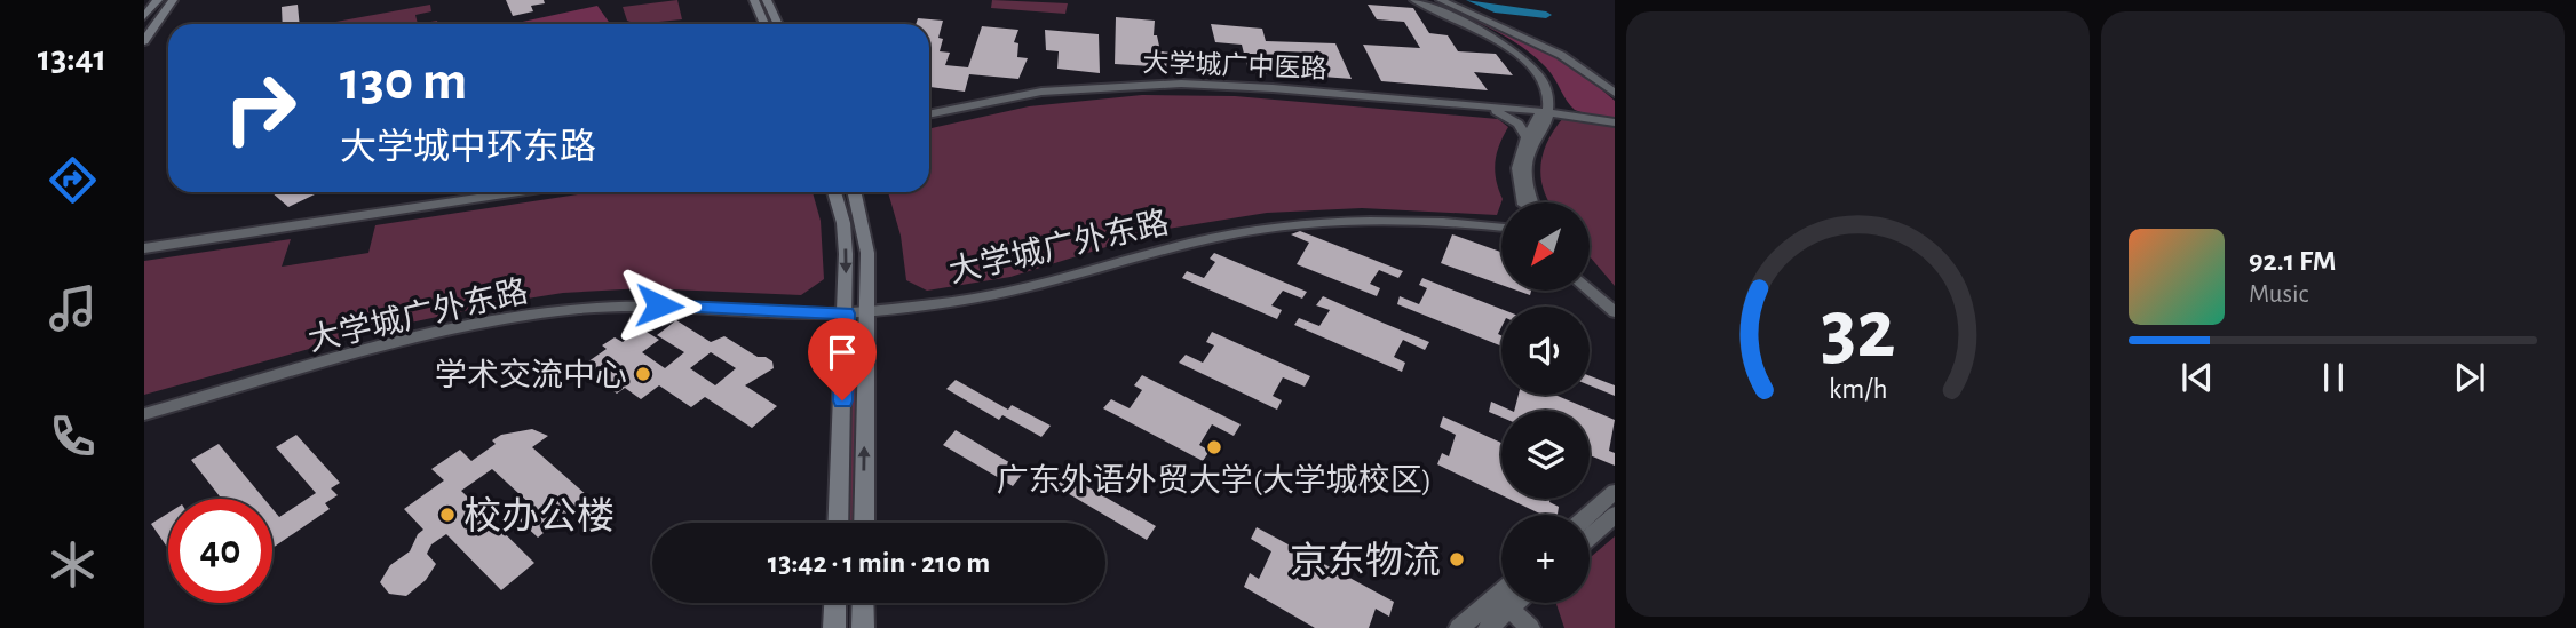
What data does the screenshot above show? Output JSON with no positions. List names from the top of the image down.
{
  "streets": {
    "main road": ["大学城广中医路", "大学城广外东路"]
  },
  "places": [
    "学术交流中心",
    "广东外语外贸大学(大学城校区)",
    "校办公楼",
    "京东物流"
  ],
  "north": "bottom left",
  "page": {
    "tabs": "13:41",
    "turn": ["130 m", "大学城中环东路"],
    "map_buttons": "+",
    "song": ["92.1 FM", "Music"],
    "limit": "40",
    "trip": "13:42 · 1 min · 210 m",
    "gauge": ["32", "km/h"]
  }
}
